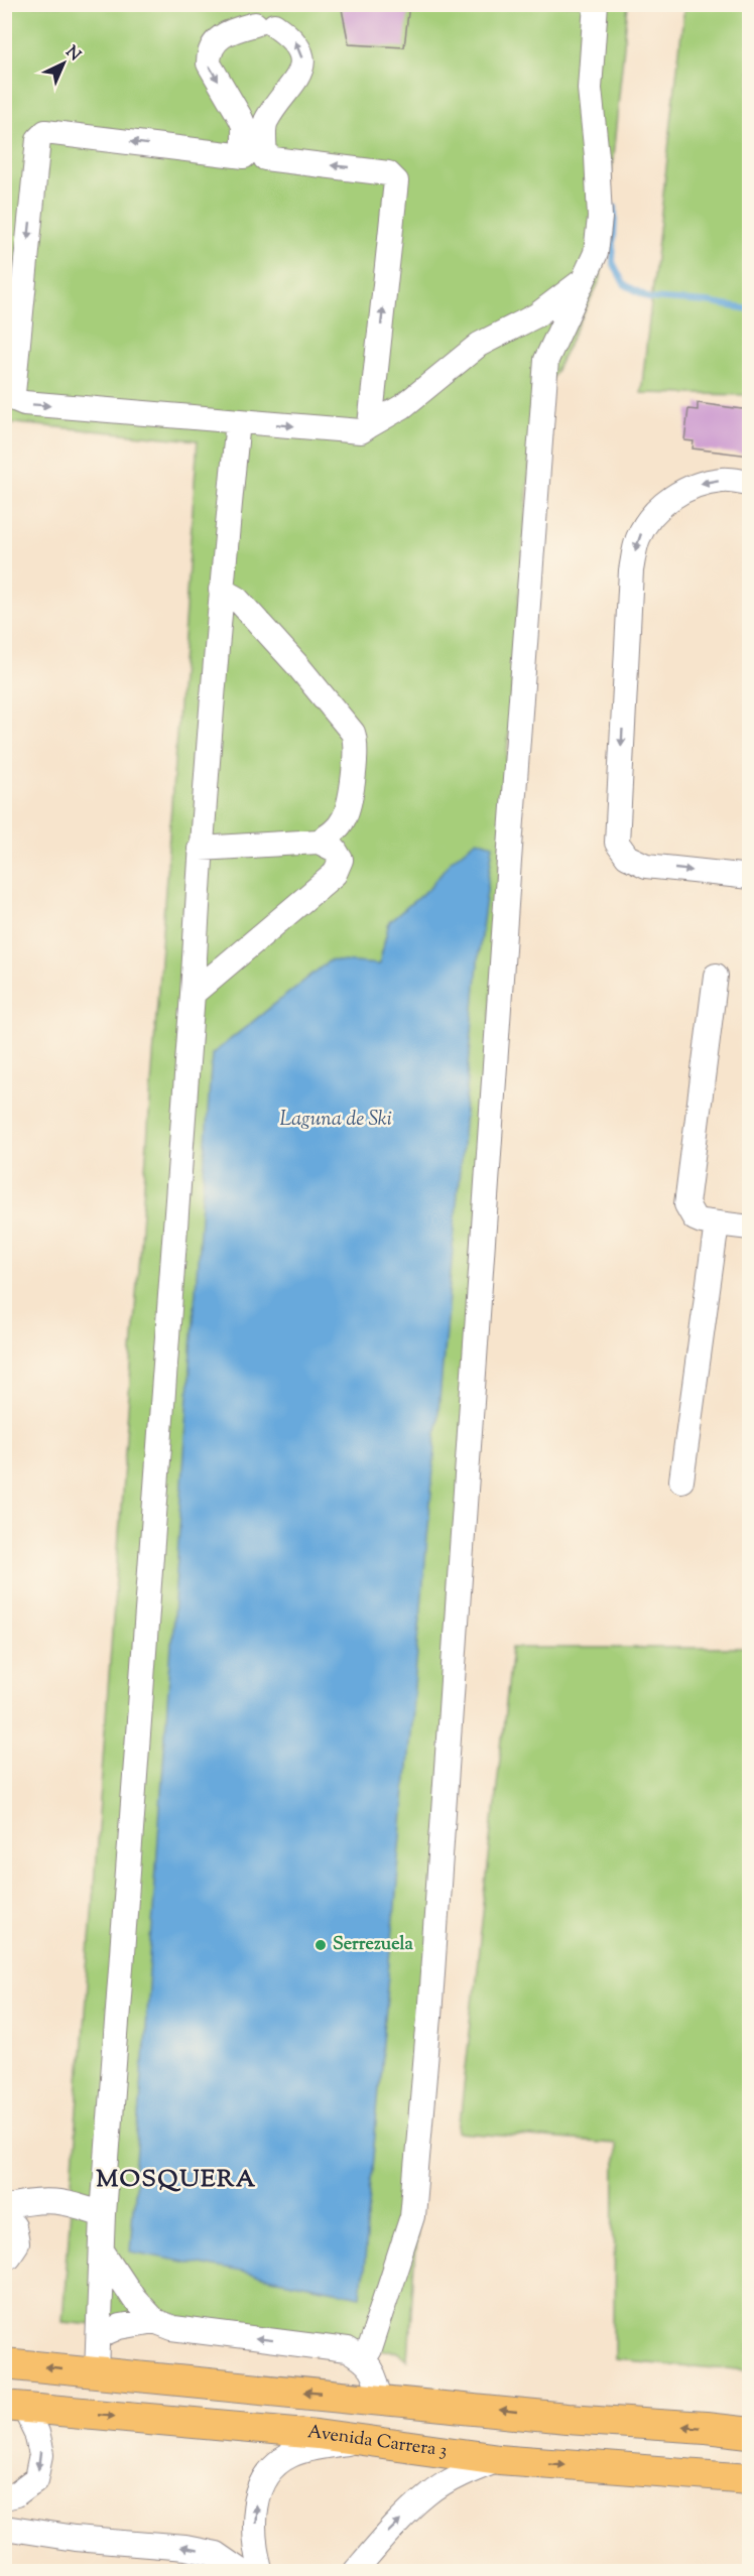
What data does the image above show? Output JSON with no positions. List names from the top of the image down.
{
  "streets": {
    "main road": ["Avenida Carrera 3"]
  },
  "districts": ["MOSQUERA"],
  "water": ["Laguna de Ski"],
  "places": ["Serrezuela"],
  "north": "top right"
}
